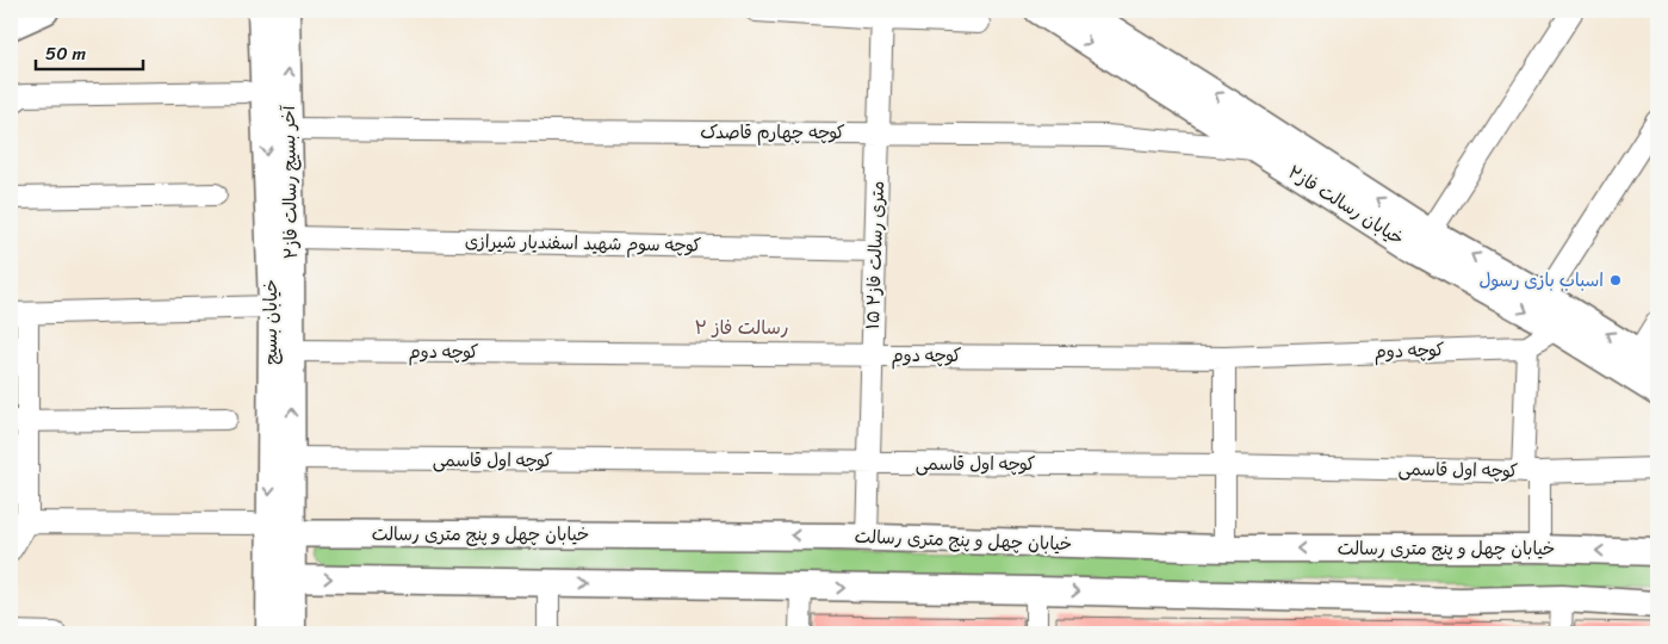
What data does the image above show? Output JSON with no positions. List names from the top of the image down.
{
  "streets": {
    "main road": [
      "آخر بسیج رسالت فاز۲",
      "خیابان رسالت فاز۲",
      "خیابان بسیج",
      "خیابان چهل و پنج متری رسالت"
    ],
    "street": [
      "کوچه چهارم قاصدک",
      "کوچه سوم شهید اسفندیار شیرازی",
      "۱۵ متری رسالت فاز۲",
      "کوچه دوم",
      "کوچه اول قاسمی"
    ]
  },
  "crossings": [
    ["کوچه چهارم قاصدک", "آخر بسیج رسالت فاز۲"],
    ["کوچه چهارم قاصدک", "خیابان رسالت فاز۲"],
    ["کوچه چهارم قاصدک", "۱۵ متری رسالت فاز۲"],
    ["آخر بسیج رسالت فاز۲", "کوچه سوم شهید اسفندیار شیرازی"],
    ["آخر بسیج رسالت فاز۲", "خیابان بسیج"],
    ["آخر بسیج رسالت فاز۲", "کوچه دوم"],
    ["آخر بسیج رسالت فاز۲", "کوچه اول قاسمی"],
    ["آخر بسیج رسالت فاز۲", "خیابان چهل و پنج متری رسالت"],
    ["خیابان رسالت فاز۲", "کوچه دوم"],
    ["کوچه سوم شهید اسفندیار شیرازی", "۱۵ متری رسالت فاز۲"],
    ["۱۵ متری رسالت فاز۲", "کوچه دوم"],
    ["۱۵ متری رسالت فاز۲", "کوچه اول قاسمی"],
    ["۱۵ متری رسالت فاز۲", "خیابان چهل و پنج متری رسالت"],
    ["خیابان بسیج", "خیابان چهل و پنج متری رسالت"]
  ],
  "one_way": ["آخر بسیج رسالت فاز۲", "خیابان بسیج"],
  "districts": ["رسالت فاز ۲"],
  "places": ["اسباب بازی رسول"],
  "scale_bar": "50 m"
}
